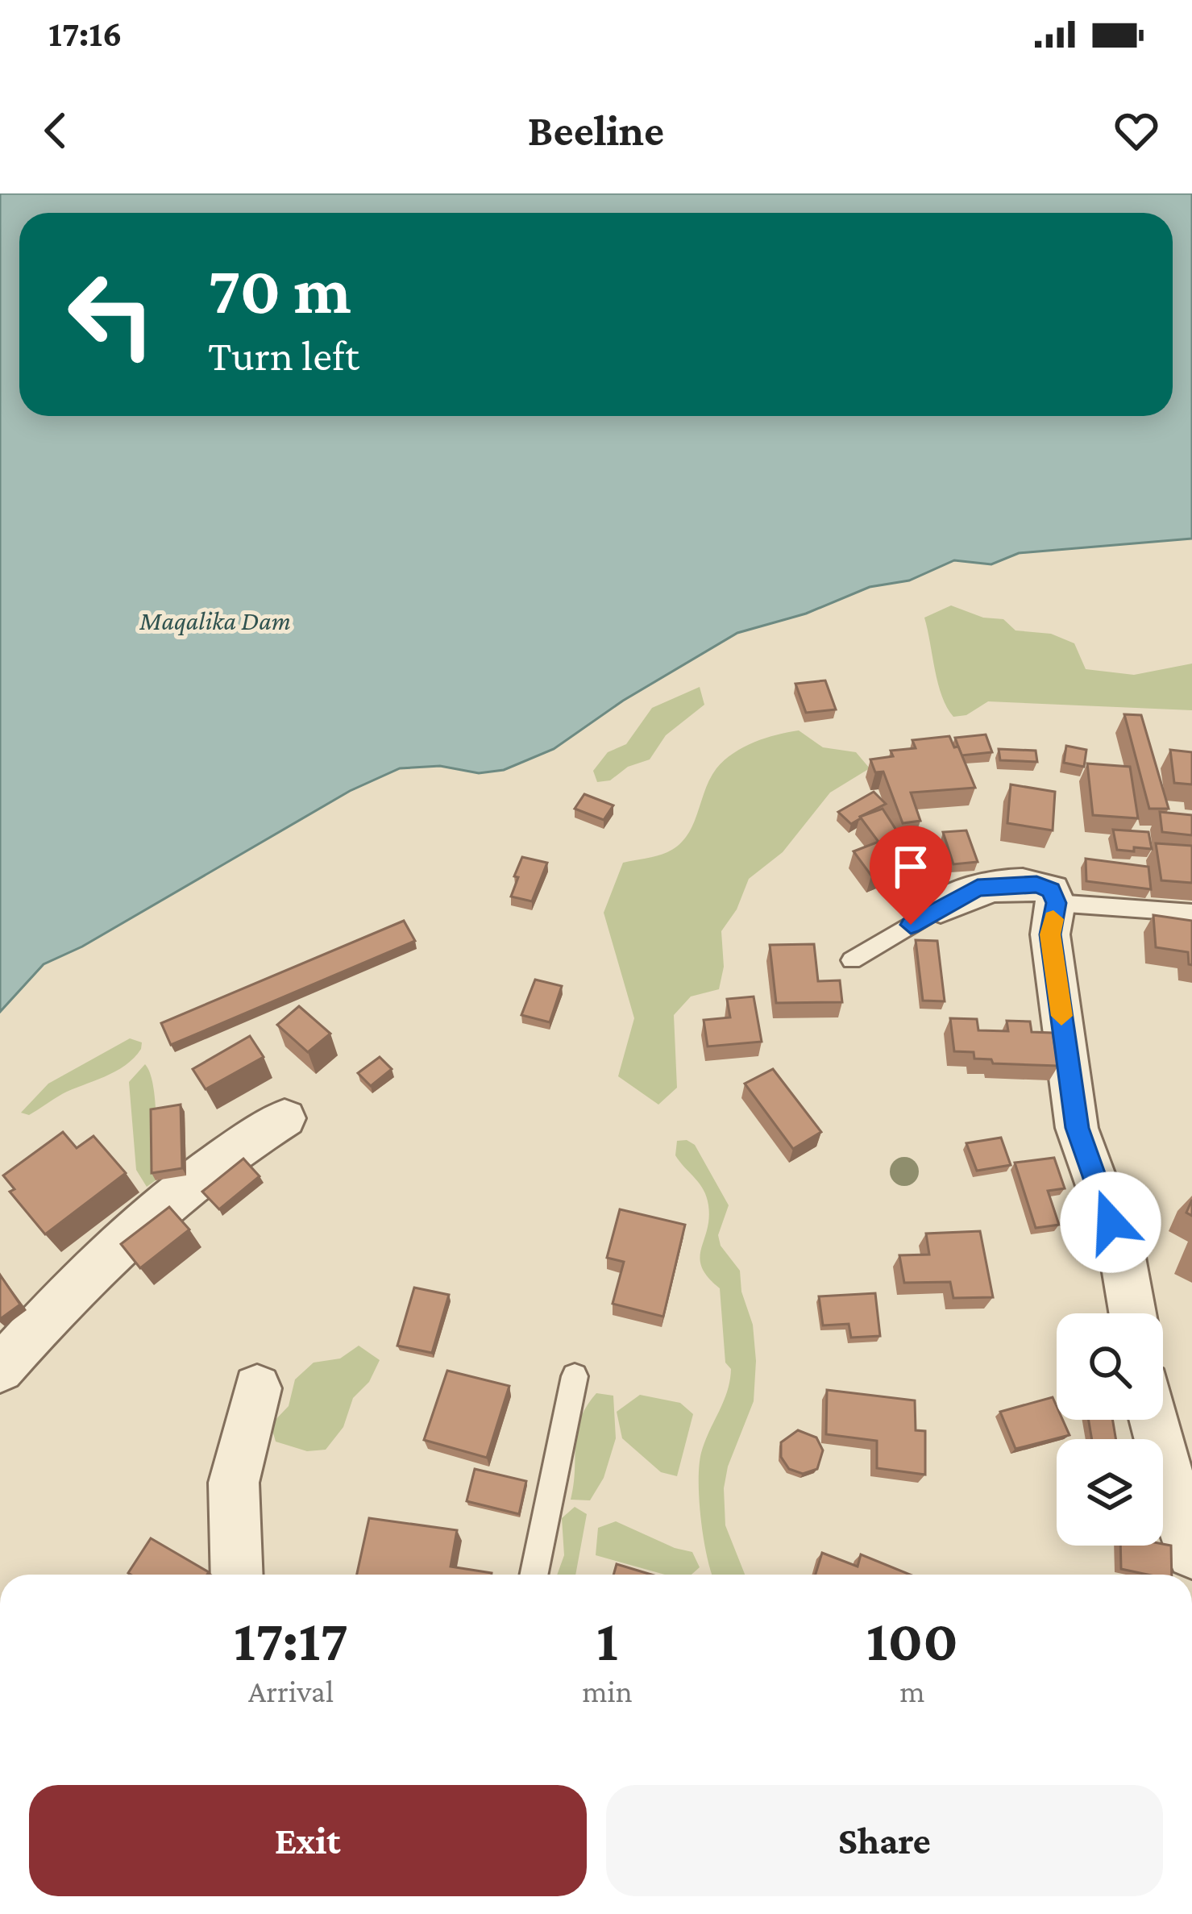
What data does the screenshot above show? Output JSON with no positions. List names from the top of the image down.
{
  "water": ["Maqalika Dam"],
  "page": {
    "status": "17:16",
    "header": "Beeline",
    "turn": ["70 m", "Turn left"],
    "eta": [
      "17:17",
      "Arrival",
      "1",
      "min",
      "100",
      "m"
    ],
    "buttons": ["Exit", "Share"]
  }
}
